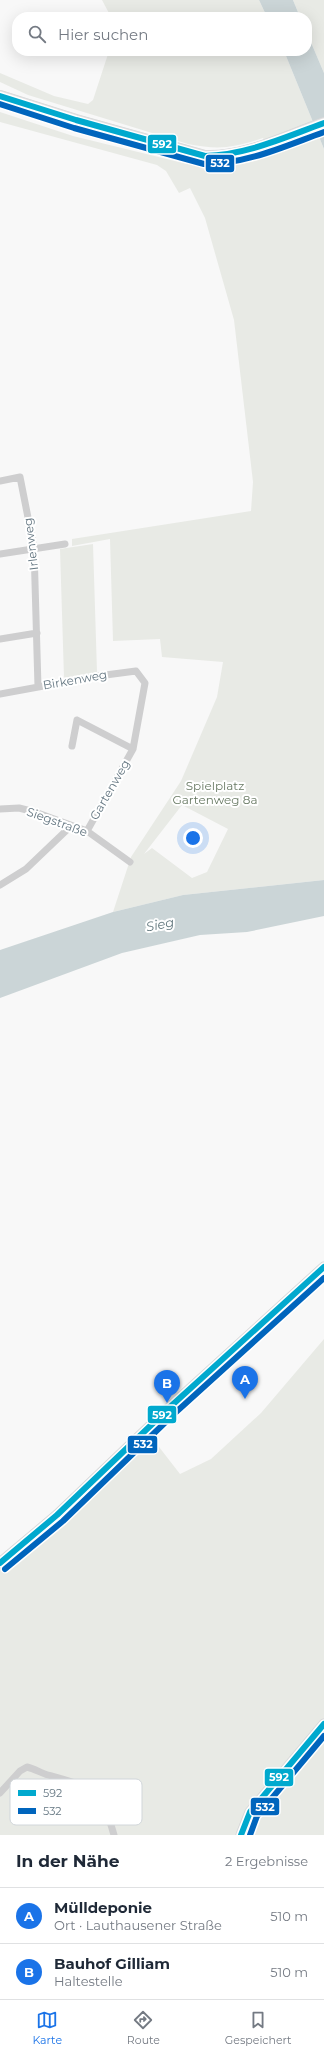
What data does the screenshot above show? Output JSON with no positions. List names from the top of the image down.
{
  "streets": {
    "street": [
      "Irlenweg",
      "Birkenweg",
      "Gartenweg",
      "Siegstraße"
    ]
  },
  "crossings": [
    ["Irlenweg", "Birkenweg"],
    ["Birkenweg", "Gartenweg"],
    ["Gartenweg", "Siegstraße"]
  ],
  "water": ["Sieg"],
  "parks": ["Spielplatz Gartenweg 8a"],
  "lines": ["transit line 592", "transit line 532"],
  "legend": ["592", "532"],
  "page": {
    "search": "Hier suchen",
    "pins": ["A", "B"],
    "heading": ["In der Nähe", "2 Ergebnisse"],
    "list": [
      {
        "mark": "A",
        "name": "Mülldeponie",
        "note": "Ort · Lauthausener Straße",
        "value": "510 m"
      },
      {
        "mark": "B",
        "name": "Bauhof Gilliam",
        "note": "Haltestelle",
        "value": "510 m"
      }
    ],
    "nav": ["Karte", "Route", "Gespeichert"]
  }
}
